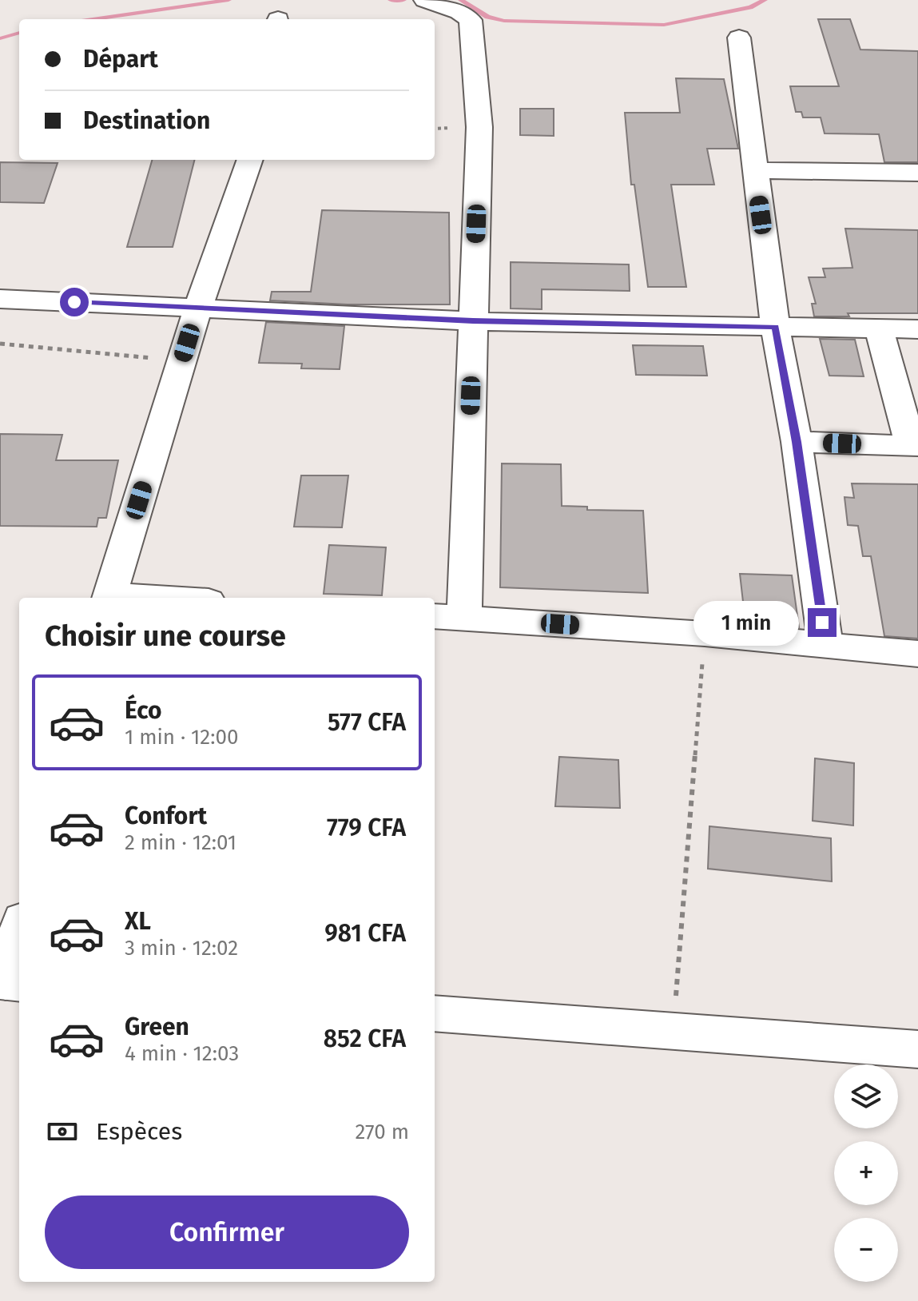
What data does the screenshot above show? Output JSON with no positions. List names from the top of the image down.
{
  "page": {
    "banner": ["Départ", "Destination"],
    "heading": "Choisir une course",
    "bubble": "1 min",
    "list": [
      {
        "name": "Éco",
        "note": "1 min · 12:00",
        "value": "577 CFA"
      },
      {
        "name": "Confort",
        "note": "2 min · 12:01",
        "value": "779 CFA"
      },
      {
        "name": "XL",
        "note": "3 min · 12:02",
        "value": "981 CFA"
      },
      {
        "name": "Green",
        "note": "4 min · 12:03",
        "value": "852 CFA"
      }
    ],
    "map_buttons": ["+", "−"],
    "pay": ["Espèces", "270 m"],
    "buttons": "Confirmer"
  }
}
